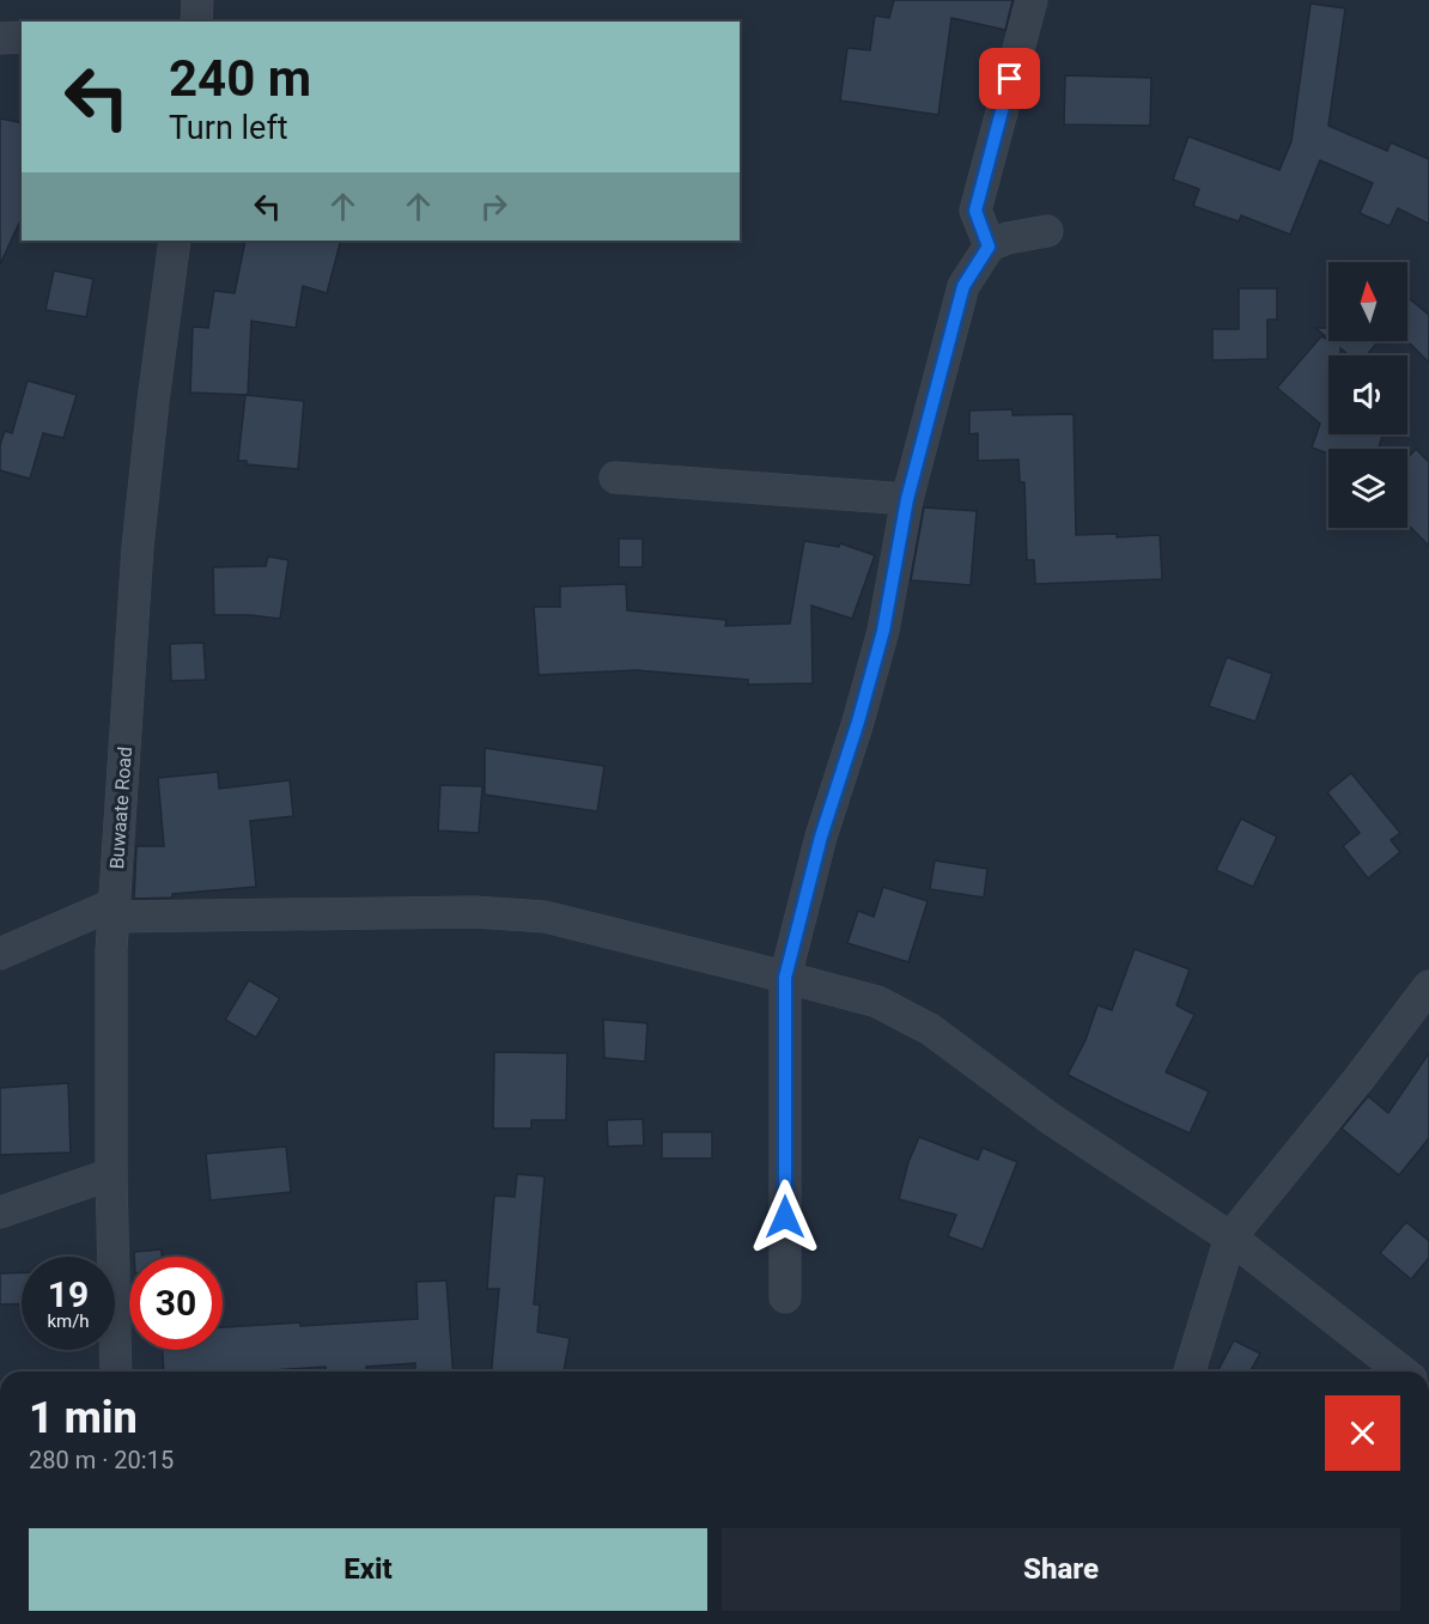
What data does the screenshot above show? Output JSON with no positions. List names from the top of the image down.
{
  "streets": {
    "street": ["Buwaate Road"]
  },
  "north": "top",
  "page": {
    "turn": ["240 m", "Turn left"],
    "speed": "19 km/h",
    "limit": "30",
    "heading": ["1 min", "280 m · 20:15"],
    "buttons": ["Exit", "Share"]
  }
}
